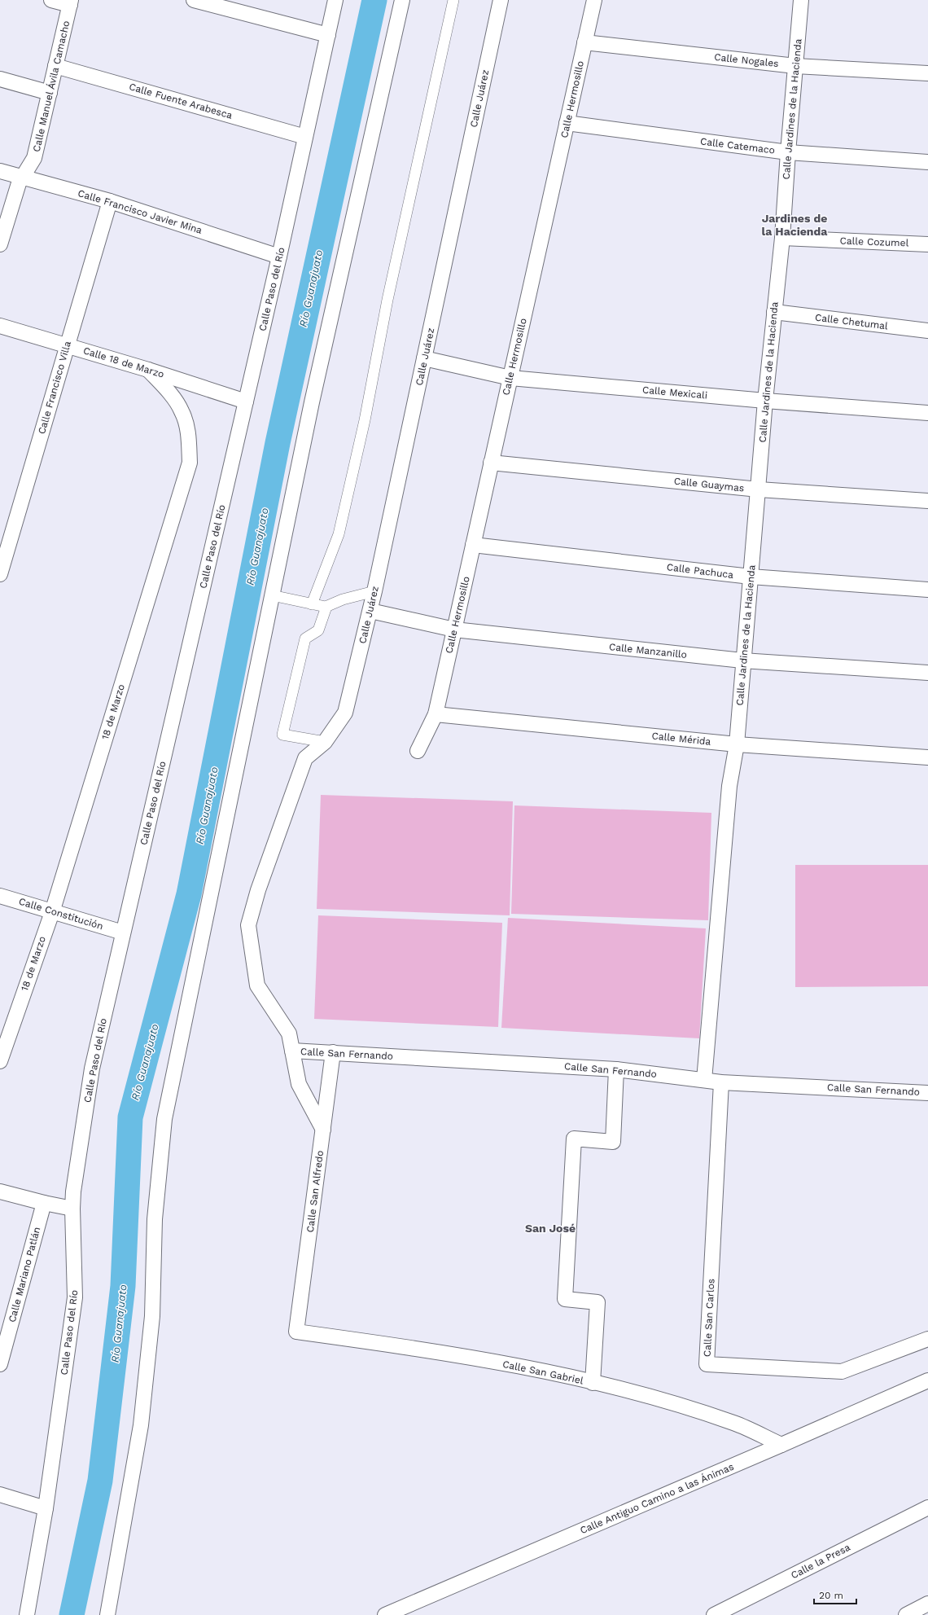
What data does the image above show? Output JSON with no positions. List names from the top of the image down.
{
  "streets": {
    "street": [
      "Calle Nogales",
      "Calle Manuel Ávila Camacho",
      "Calle Juárez",
      "Calle Hermosillo",
      "Calle Fuente Arabesca",
      "Calle Jardines de la Hacienda",
      "Calle Catemaco",
      "Calle Francisco Javier Mina",
      "Calle Cozumel",
      "Calle Paso del Río",
      "Calle Chetumal",
      "Calle 18 de Marzo",
      "Calle Francisco Villa",
      "Calle Mexicali",
      "Calle Guaymas",
      "Calle Pachuca",
      "Calle Manzanillo",
      "18 de Marzo",
      "Calle Mérida",
      "Calle Constitución",
      "Calle San Fernando",
      "Calle San Alfredo",
      "Calle Mariano Patlán",
      "Calle San Carlos",
      "Calle San Gabriel",
      "Calle Antiguo Camino a las Ánimas",
      "Calle la Presa"
    ]
  },
  "crossings": [
    ["Calle Nogales", "Calle Hermosillo"],
    ["Calle Nogales", "Calle Jardines de la Hacienda"],
    ["Calle Manuel Ávila Camacho", "Calle Fuente Arabesca"],
    ["Calle Manuel Ávila Camacho", "Calle Francisco Javier Mina"],
    ["Calle Juárez", "Calle Mexicali"],
    ["Calle Juárez", "Calle Manzanillo"],
    ["Calle Hermosillo", "Calle Catemaco"],
    ["Calle Hermosillo", "Calle Mexicali"],
    ["Calle Hermosillo", "Calle Guaymas"],
    ["Calle Hermosillo", "Calle Pachuca"],
    ["Calle Hermosillo", "Calle Manzanillo"],
    ["Calle Hermosillo", "Calle Mérida"],
    ["Calle Fuente Arabesca", "Calle Paso del Río"],
    ["Calle Jardines de la Hacienda", "Calle Catemaco"],
    ["Calle Jardines de la Hacienda", "Calle Cozumel"],
    ["Calle Jardines de la Hacienda", "Calle Chetumal"],
    ["Calle Jardines de la Hacienda", "Calle Mexicali"],
    ["Calle Jardines de la Hacienda", "Calle Guaymas"],
    ["Calle Jardines de la Hacienda", "Calle Pachuca"],
    ["Calle Jardines de la Hacienda", "Calle Manzanillo"],
    ["Calle Jardines de la Hacienda", "Calle Mérida"],
    ["Calle Jardines de la Hacienda", "Calle San Fernando"],
    ["Calle Francisco Javier Mina", "Calle Paso del Río"],
    ["Calle Francisco Javier Mina", "Calle Francisco Villa"],
    ["Calle Paso del Río", "Calle 18 de Marzo"],
    ["Calle Paso del Río", "Calle Constitución"],
    ["Calle 18 de Marzo", "Calle Francisco Villa"],
    ["Calle 18 de Marzo", "18 de Marzo"],
    ["18 de Marzo", "Calle Constitución"],
    ["Calle San Fernando", "Calle San Alfredo"],
    ["Calle San Fernando", "Calle San Carlos"],
    ["Calle San Alfredo", "Calle San Gabriel"],
    ["Calle San Gabriel", "Calle Antiguo Camino a las Ánimas"]
  ],
  "districts": ["Jardines de la Hacienda", "San José"],
  "water": ["Río Guanajuato"],
  "scale_bar": "20 m"
}
